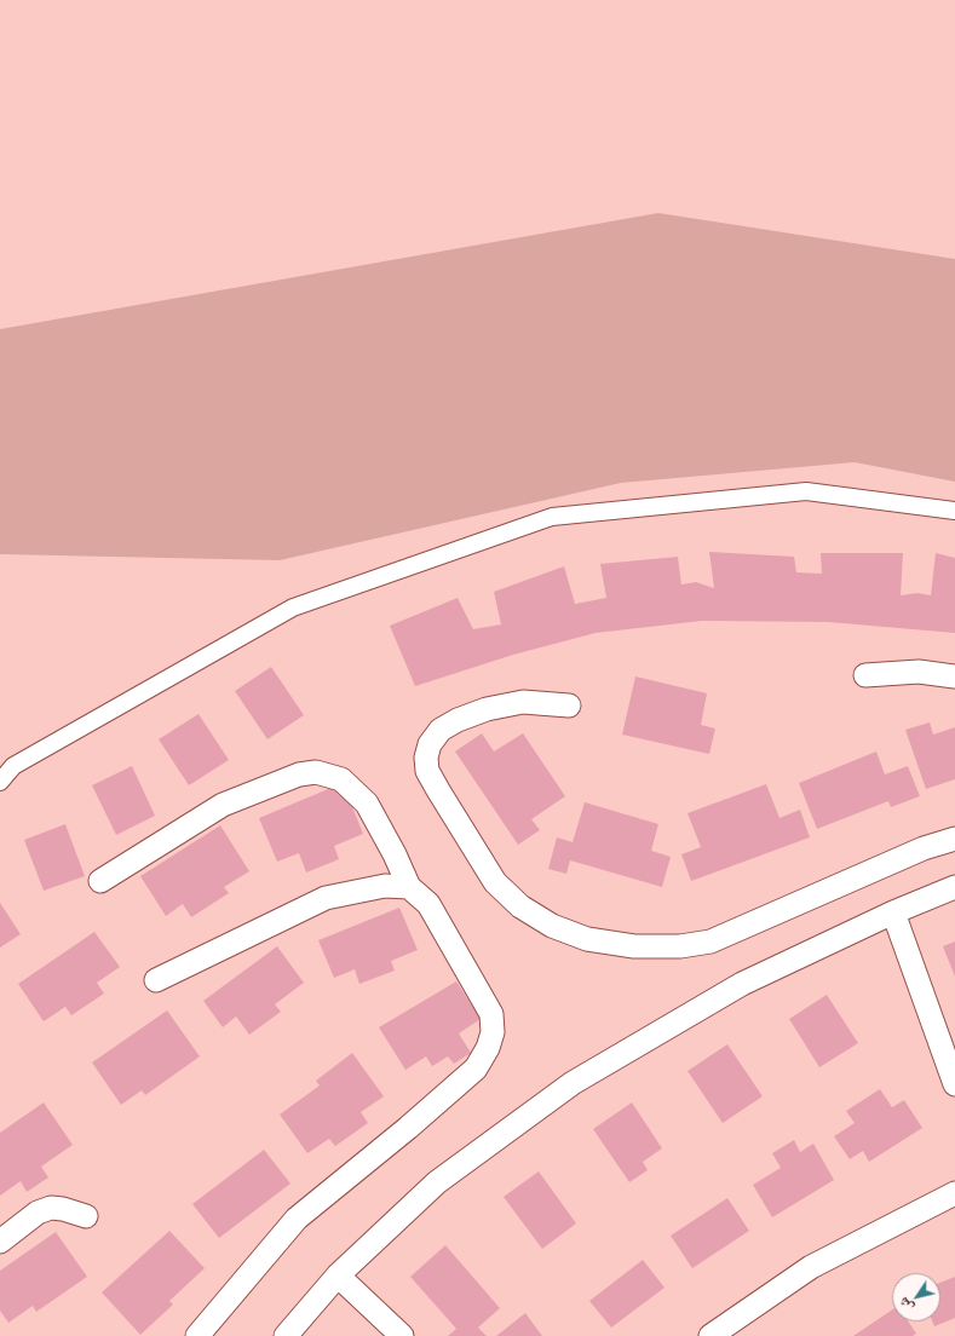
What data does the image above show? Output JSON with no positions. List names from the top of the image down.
{
  "north": "bottom left"
}
